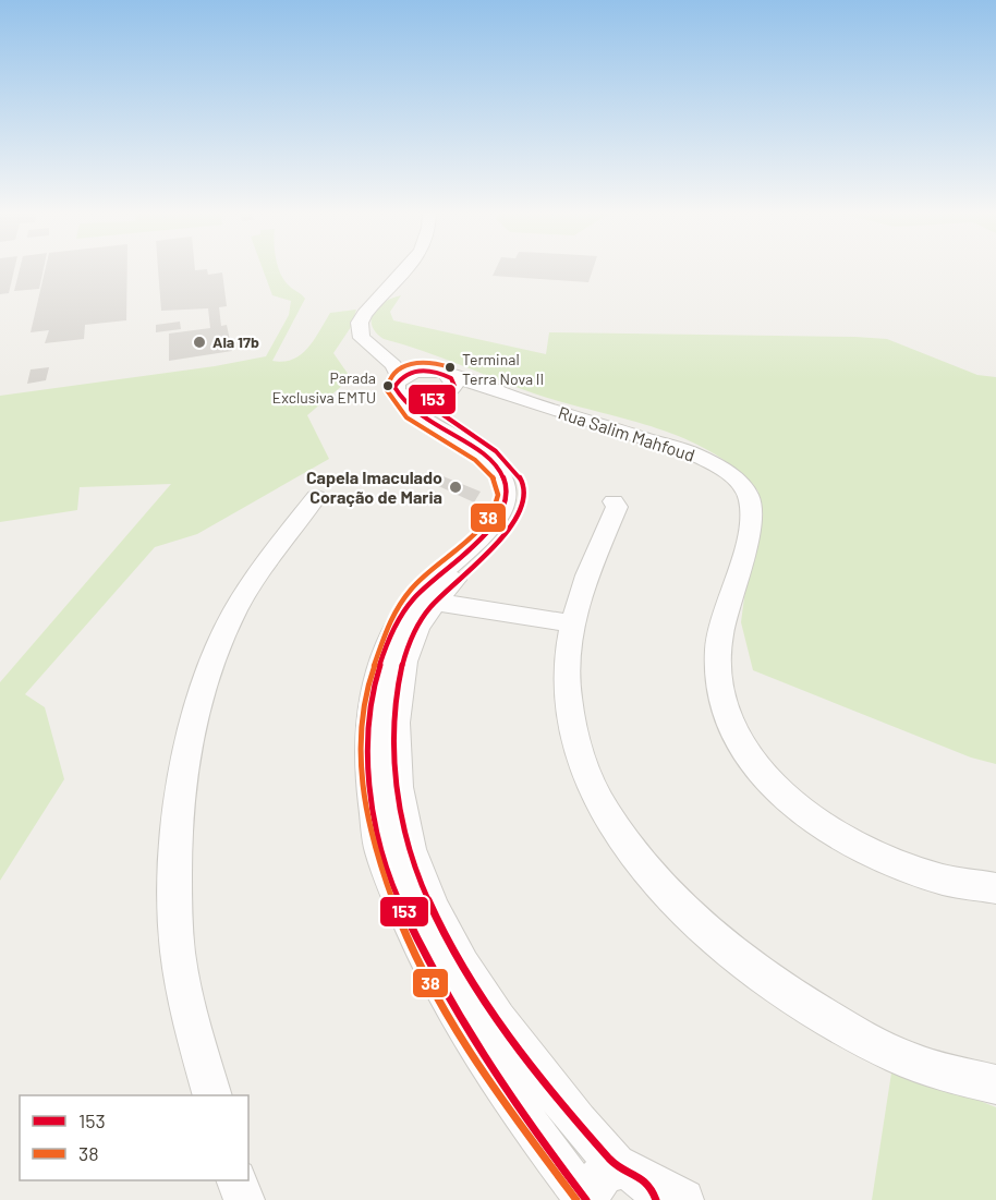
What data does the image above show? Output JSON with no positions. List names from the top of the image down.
{
  "streets": {
    "street": ["Rua Salim Mahfoud"]
  },
  "places": [
    "Ala 17b",
    "Terminal Terra Nova II",
    "Parada Exclusiva EMTU",
    "Capela Imaculado Coração de Maria"
  ],
  "lines": ["transit line 38", "transit line 153"],
  "legend": ["153", "38"]
}
